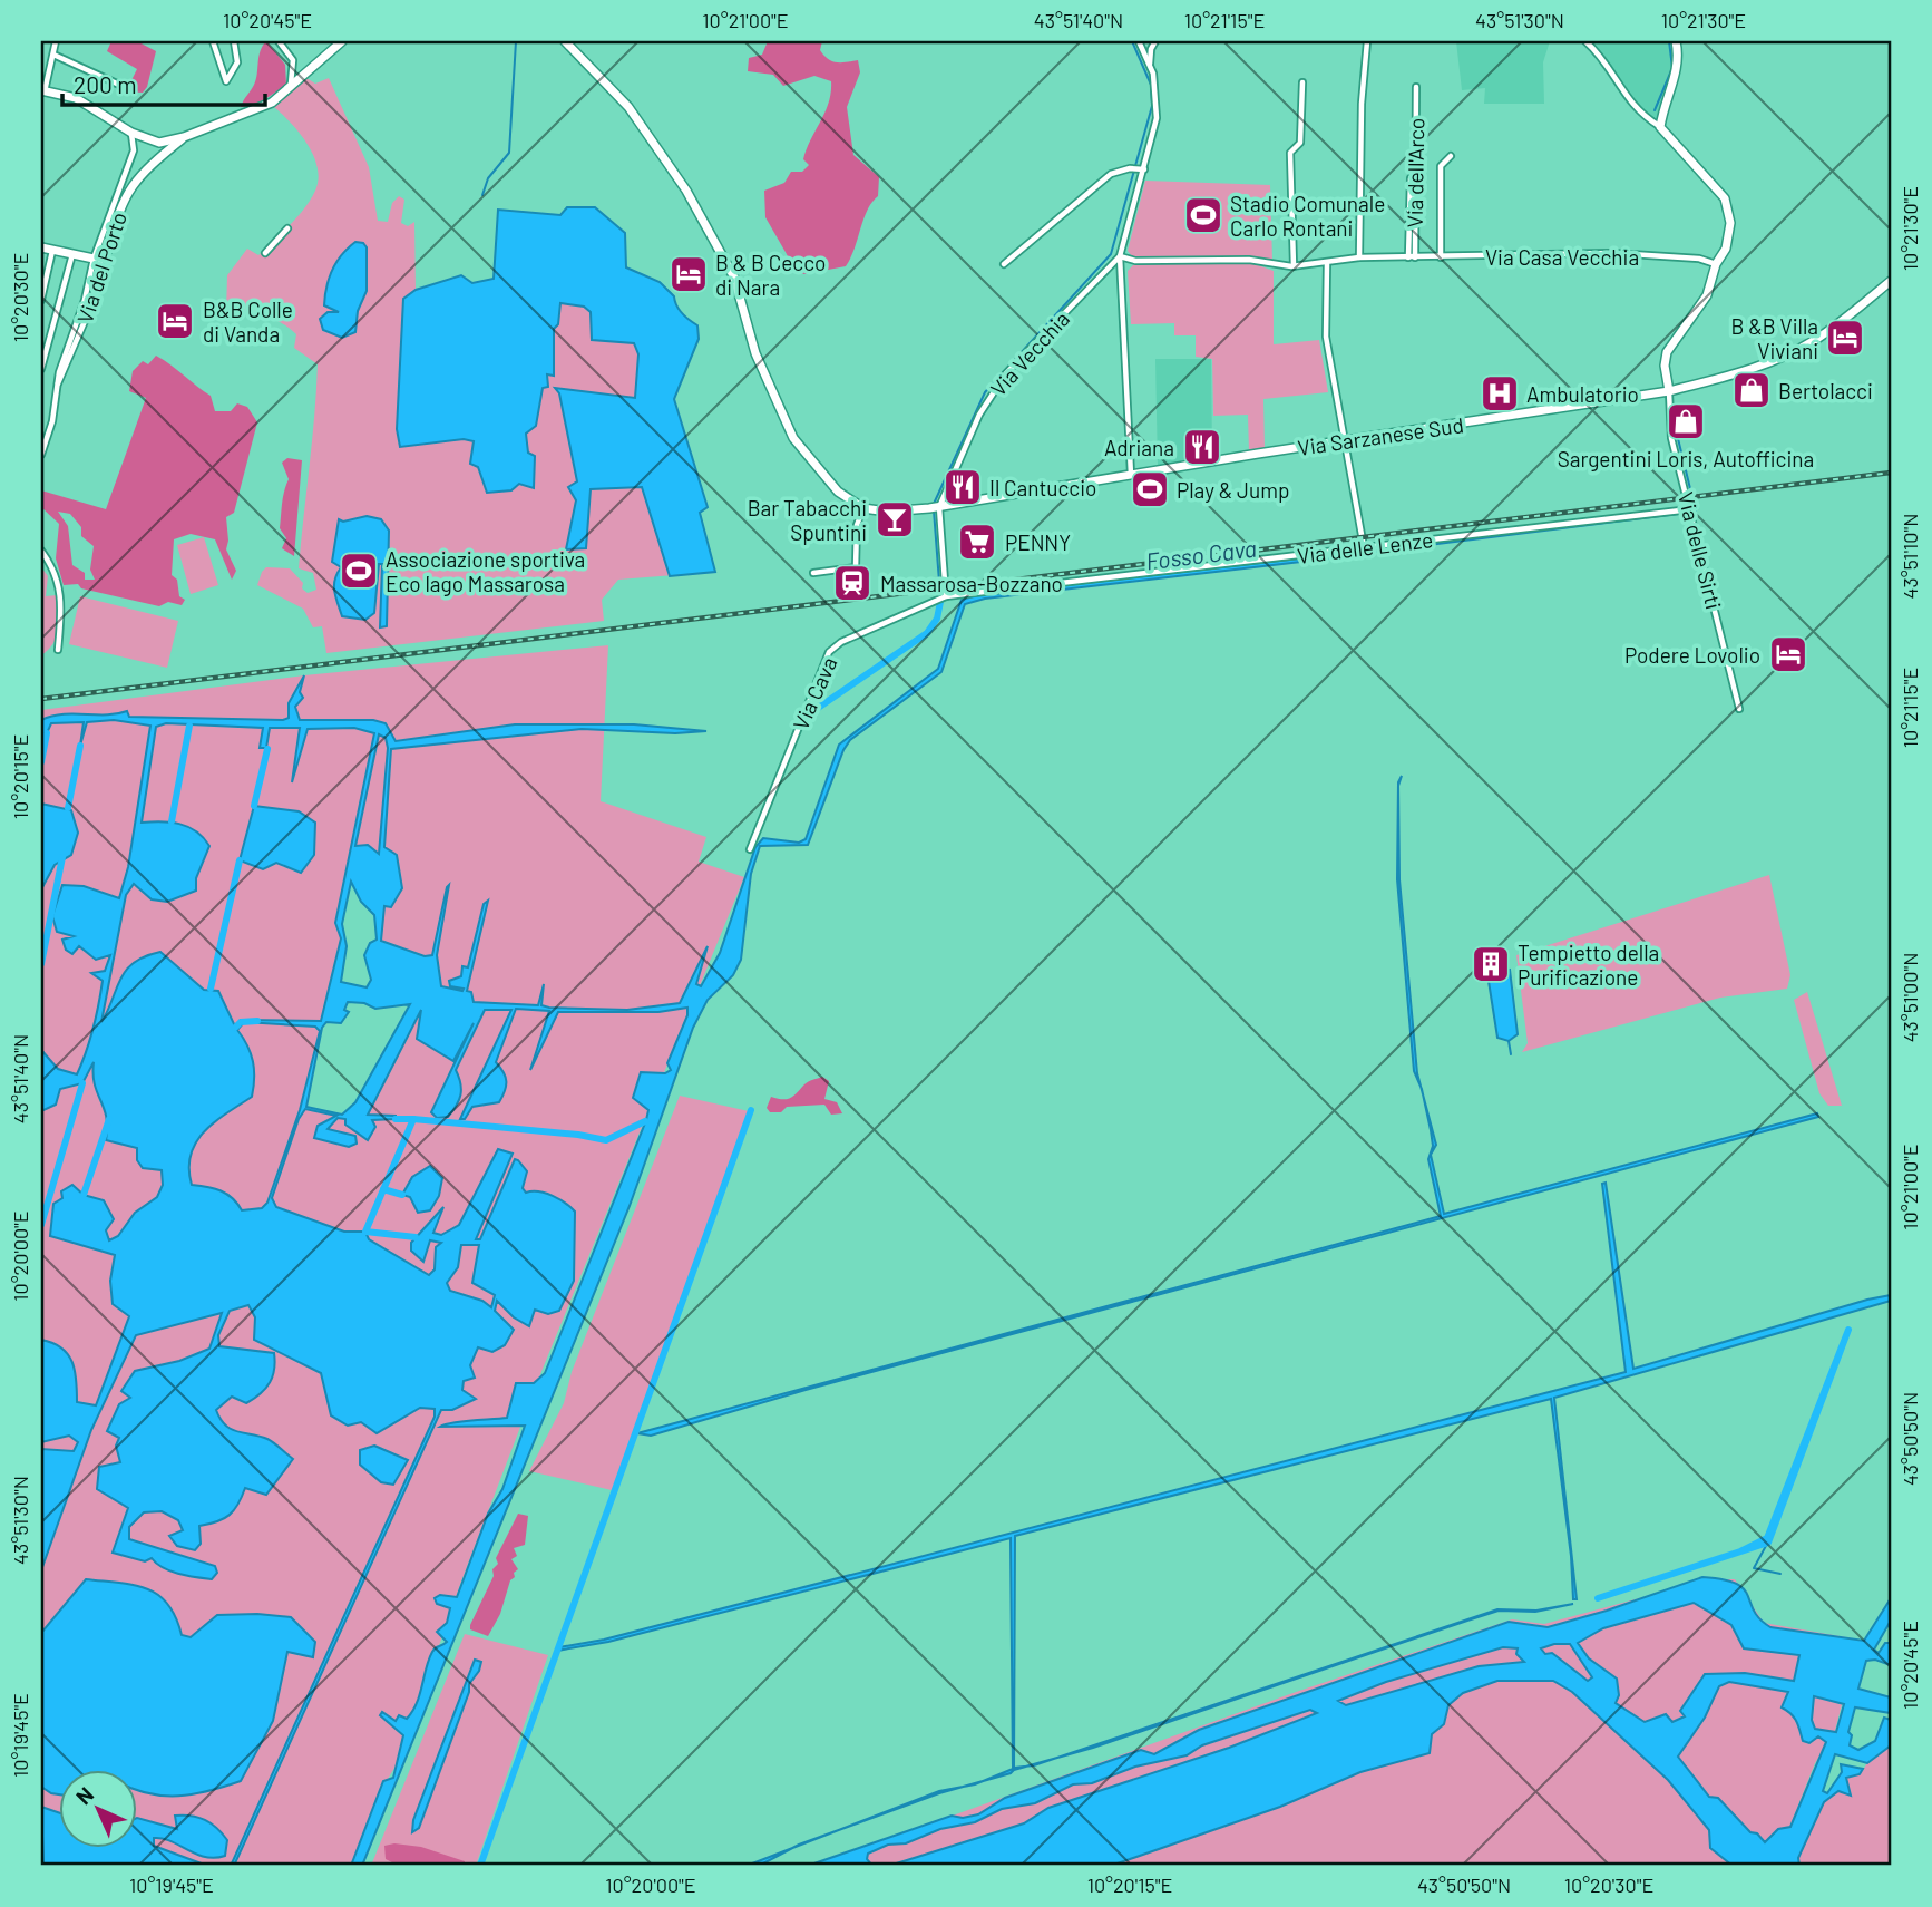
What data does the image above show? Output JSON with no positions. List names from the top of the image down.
{
  "streets": {
    "main road": ["Via del Porto", "Via Sarzanese Sud"],
    "street": [
      "Via dell'Arco",
      "Via Casa Vecchia",
      "Via Vecchia",
      "Via delle Lenze",
      "Via delle Sirti",
      "Via Cava"
    ]
  },
  "crossings": [
    ["Via dell'Arco", "Via Casa Vecchia"],
    ["Via Casa Vecchia", "Via Vecchia"],
    ["Via Vecchia", "Via Sarzanese Sud"],
    ["Via Sarzanese Sud", "Via delle Sirti"],
    ["Via delle Lenze", "Via delle Sirti"],
    ["Via delle Lenze", "Via Cava"]
  ],
  "water": ["Fosso Cava"],
  "places": {
    "sports": ["Stadio Comunale Carlo Rontani", "Play & Jump", "Associazione sportiva Eco lago Massarosa"],
    "hotel": [
      "B & B Cecco di Nara",
      "B&B Colle di Vanda",
      "B &B Villa Viviani",
      "Podere Lovolio"
    ],
    "shop": ["Bertolacci", "Sargentini Loris, Autofficina"],
    "hospital": ["Ambulatorio"],
    "restaurant": ["Adriana", "Il Cantuccio"],
    "bar": ["Bar Tabacchi Spuntini"],
    "supermarket": ["PENNY"],
    "station": ["Massarosa-Bozzano"],
    "building": ["Tempietto della Purificazione"]
  },
  "scale_bar": "200 m",
  "north": "top left",
  "coordinates": [
    "10°20'45\"E",
    "10°21'00\"E",
    "43°51'40\"N",
    "10°21'15\"E",
    "43°51'30\"N",
    "10°21'30\"E",
    "10°20'30\"E",
    "43°51'10\"N",
    "10°20'15\"E",
    "43°51'00\"N",
    "10°20'00\"E",
    "43°50'50\"N",
    "10°19'45\"E"
  ]
}
